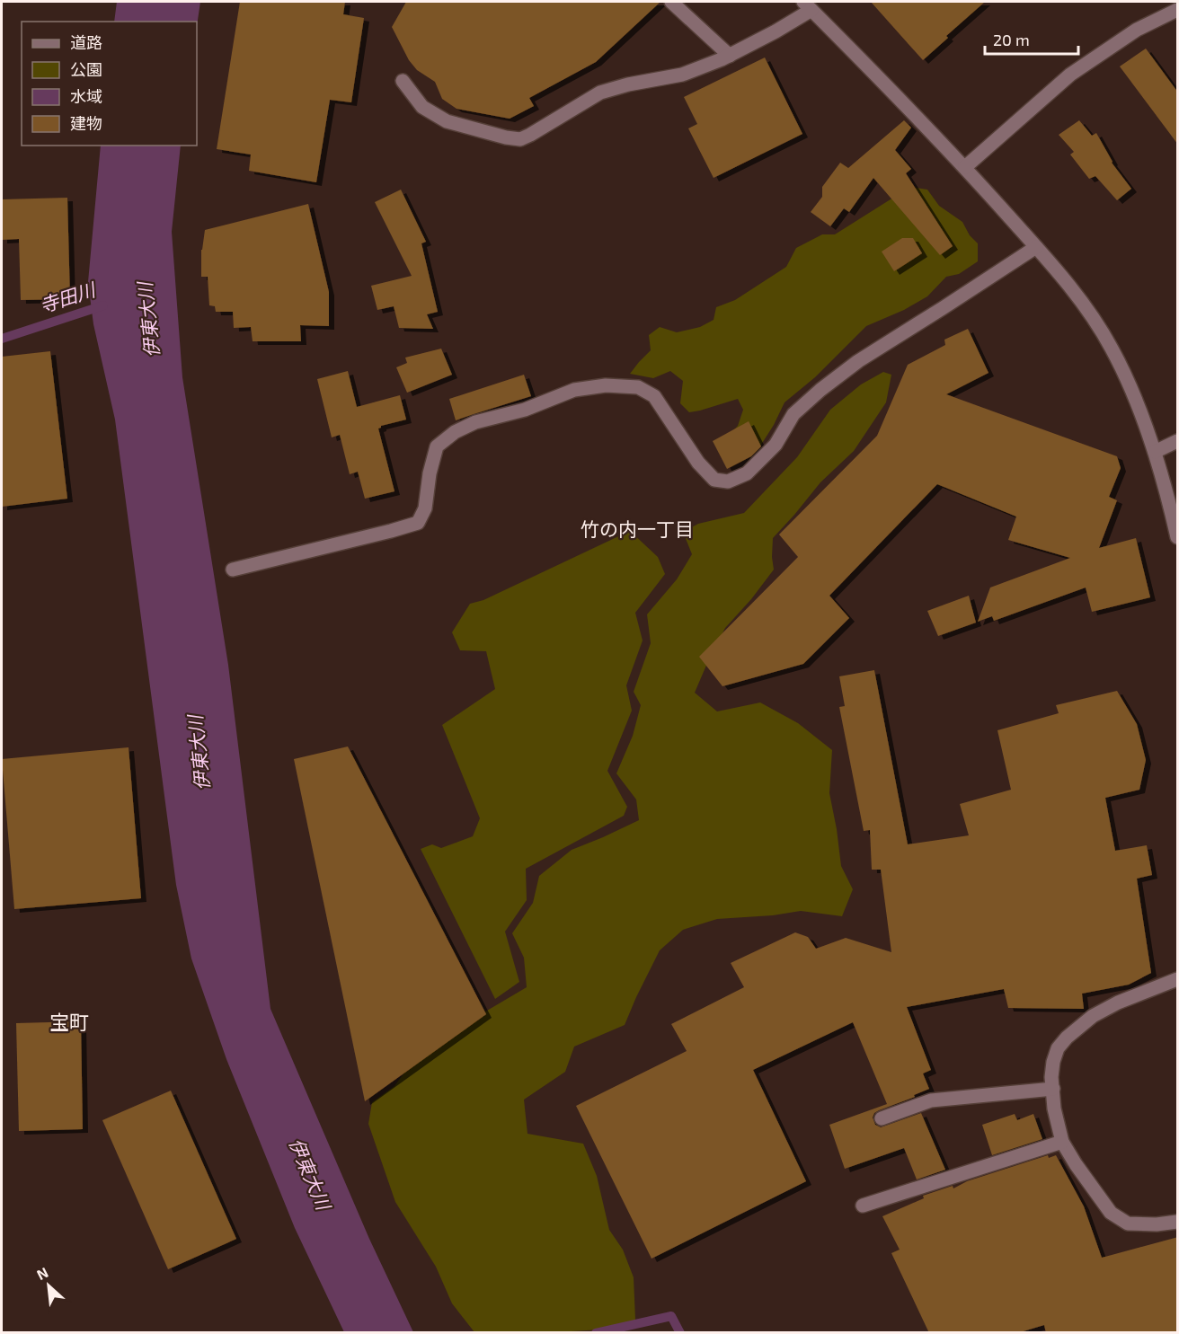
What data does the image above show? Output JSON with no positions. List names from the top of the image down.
{
  "districts": ["竹の内一丁目", "宝町"],
  "water": ["寺田川", "伊東大川"],
  "legend": [
    "道路",
    "公園",
    "水域",
    "建物"
  ],
  "scale_bar": "20 m",
  "north": "top left"
}
